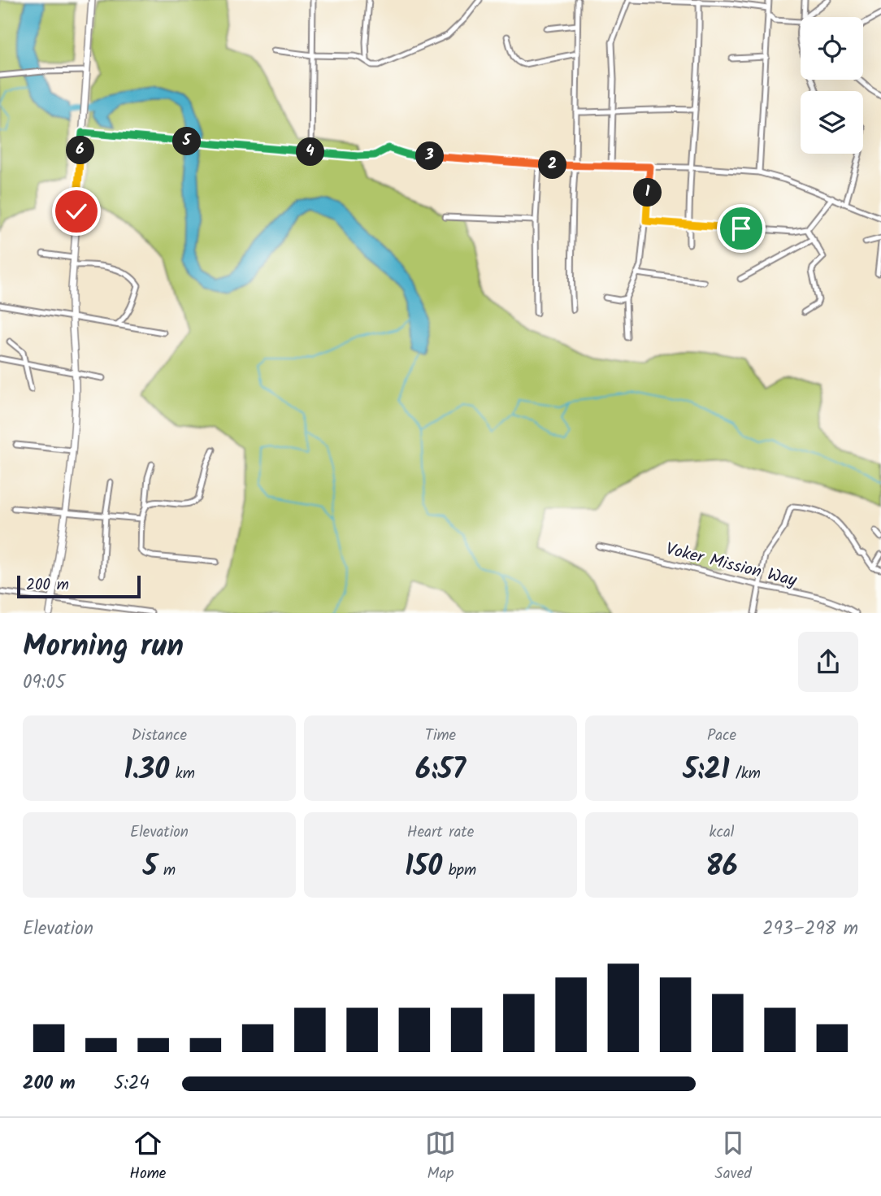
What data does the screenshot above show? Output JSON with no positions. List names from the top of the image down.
{
  "streets": {
    "street": ["Voker Mission Way"]
  },
  "scale_bar": "200 m",
  "page": {
    "pins": [
      "5",
      "6",
      "4",
      "3",
      "2",
      "1"
    ],
    "scale": "200 m",
    "heading": ["Morning run", "09:05"],
    "stats": [
      ["Distance", "1.30 km"],
      ["Time", "6:57"],
      ["Pace", "5:21 /km"],
      ["Elevation", "5 m"],
      ["Heart rate", "150 bpm"],
      ["kcal", "86"]
    ],
    "chart": ["Elevation", "293–298 m"],
    "list": [
      {
        "name": "200 m",
        "note": "5:24"
      }
    ],
    "tabs": ["Home", "Map", "Saved"]
  }
}
